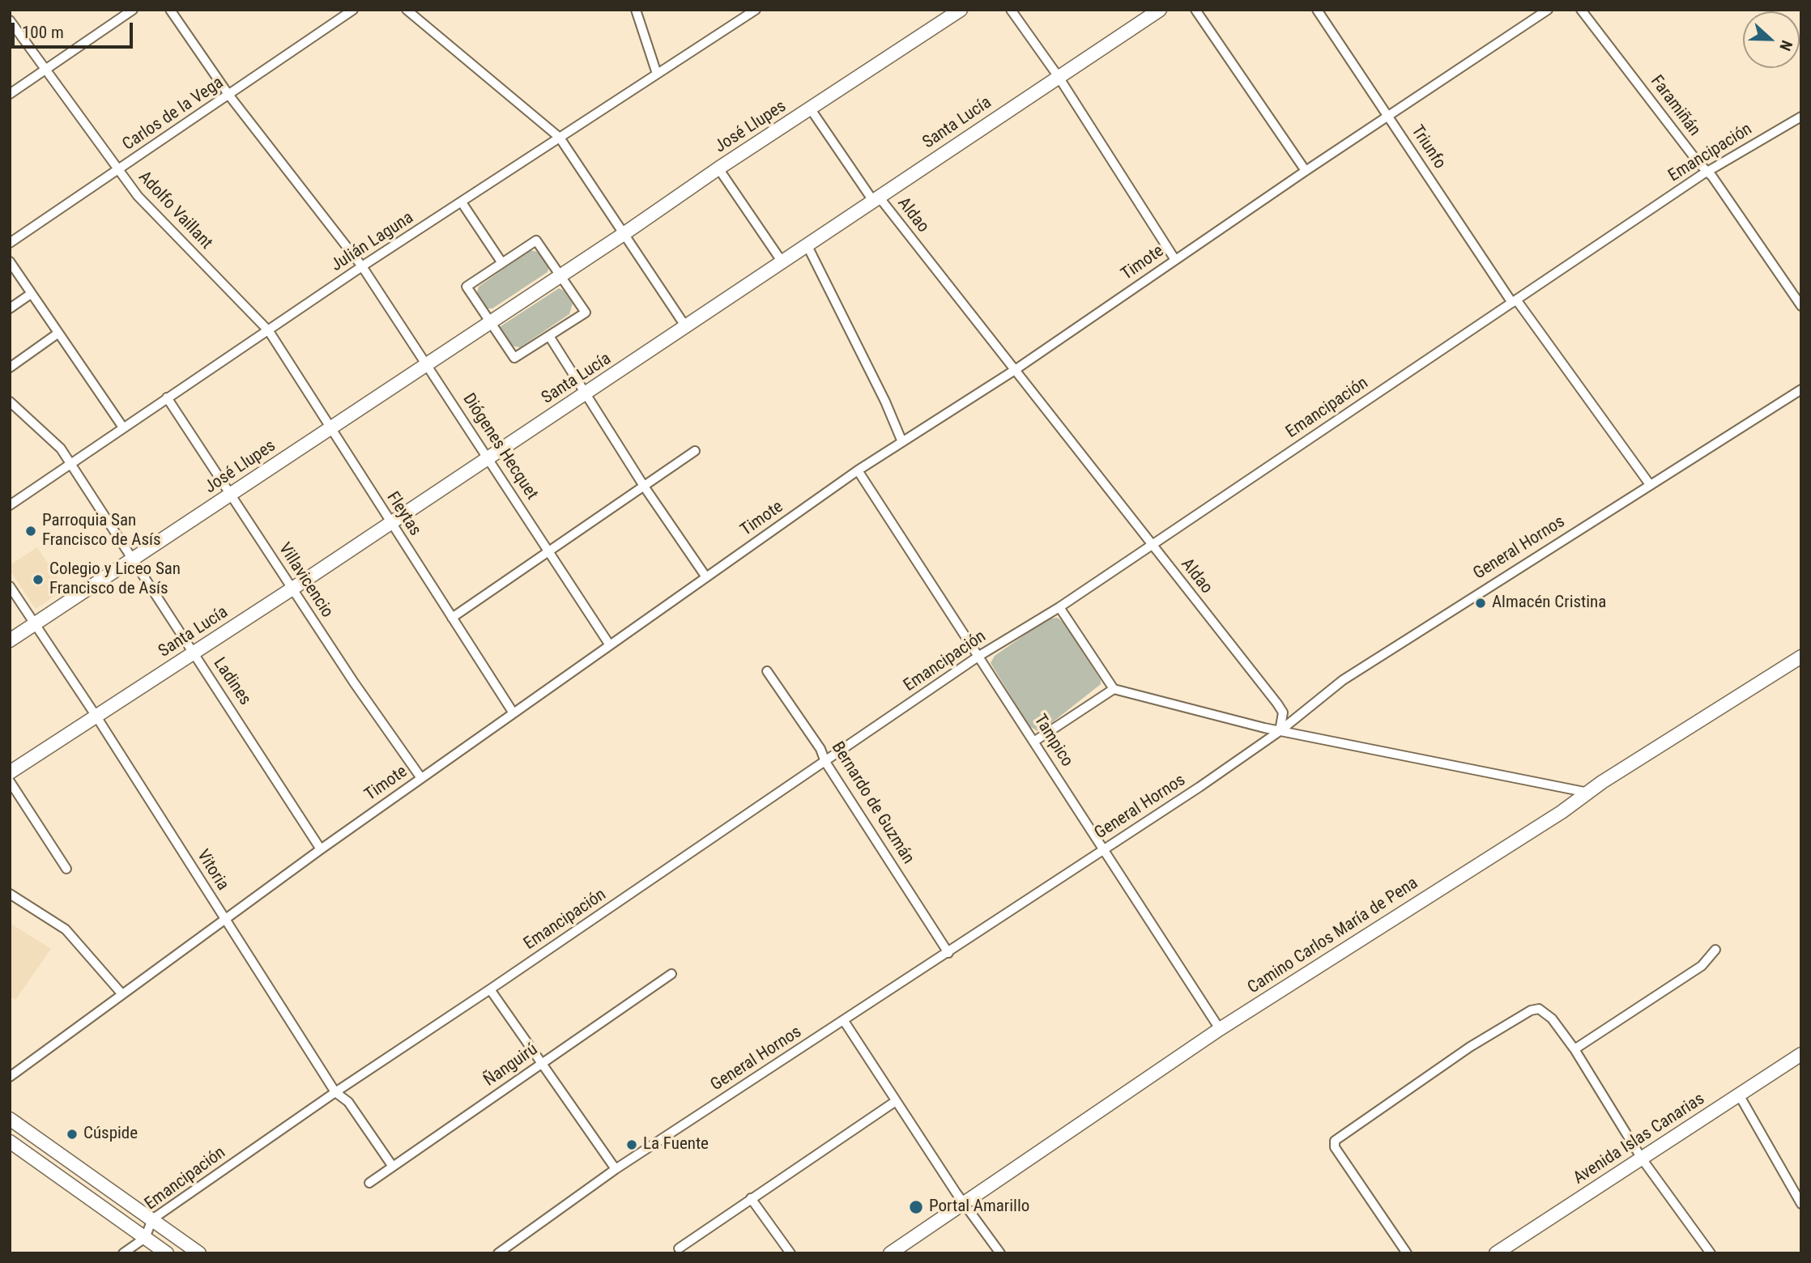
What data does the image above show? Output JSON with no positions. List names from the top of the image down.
{
  "streets": {
    "street": [
      "Faramiñán",
      "Carlos de la Vega",
      "Santa Lucía",
      "José Llupes",
      "Triunfo",
      "Emancipación",
      "Adolfo Vaillant",
      "Aldao",
      "Julián Laguna",
      "Timote",
      "Diógenes Hecquet",
      "Fleytas",
      "General Hornos",
      "Villavicencio",
      "Ladines",
      "Tampico",
      "Bernardo de Guzmán",
      "Vitoria",
      "Camino Carlos María de Pena",
      "Ñanguirú",
      "Avenida Islas Canarias"
    ]
  },
  "crossings": [
    ["Faramiñán", "Emancipación"],
    ["Carlos de la Vega", "Adolfo Vaillant"],
    ["Carlos de la Vega", "Diógenes Hecquet"],
    ["Santa Lucía", "Aldao"],
    ["Santa Lucía", "Diógenes Hecquet"],
    ["Santa Lucía", "Fleytas"],
    ["Santa Lucía", "Villavicencio"],
    ["Santa Lucía", "Ladines"],
    ["Santa Lucía", "Vitoria"],
    ["José Llupes", "Aldao"],
    ["José Llupes", "Diógenes Hecquet"],
    ["José Llupes", "Fleytas"],
    ["José Llupes", "Villavicencio"],
    ["José Llupes", "Ladines"],
    ["José Llupes", "Vitoria"],
    ["Triunfo", "Emancipación"],
    ["Triunfo", "Timote"],
    ["Triunfo", "General Hornos"],
    ["Emancipación", "Aldao"],
    ["Emancipación", "Tampico"],
    ["Emancipación", "Bernardo de Guzmán"],
    ["Emancipación", "Vitoria"],
    ["Adolfo Vaillant", "Julián Laguna"],
    ["Adolfo Vaillant", "Fleytas"],
    ["Aldao", "Timote"],
    ["Aldao", "General Hornos"],
    ["Julián Laguna", "Diógenes Hecquet"],
    ["Julián Laguna", "Fleytas"],
    ["Julián Laguna", "Villavicencio"],
    ["Julián Laguna", "Ladines"],
    ["Timote", "Diógenes Hecquet"],
    ["Timote", "Fleytas"],
    ["Timote", "Villavicencio"],
    ["Timote", "Ladines"],
    ["Timote", "Tampico"],
    ["Timote", "Vitoria"],
    ["General Hornos", "Tampico"],
    ["General Hornos", "Bernardo de Guzmán"],
    ["Tampico", "Camino Carlos María de Pena"],
    ["Vitoria", "Ñanguirú"]
  ],
  "places": [
    "Parroquia San Francisco de Asís",
    "Colegio y Liceo San Francisco de Asís",
    "Almacén Cristina",
    "Cúspide",
    "La Fuente",
    "Portal Amarillo"
  ],
  "scale_bar": "100 m",
  "north": "right"
}
